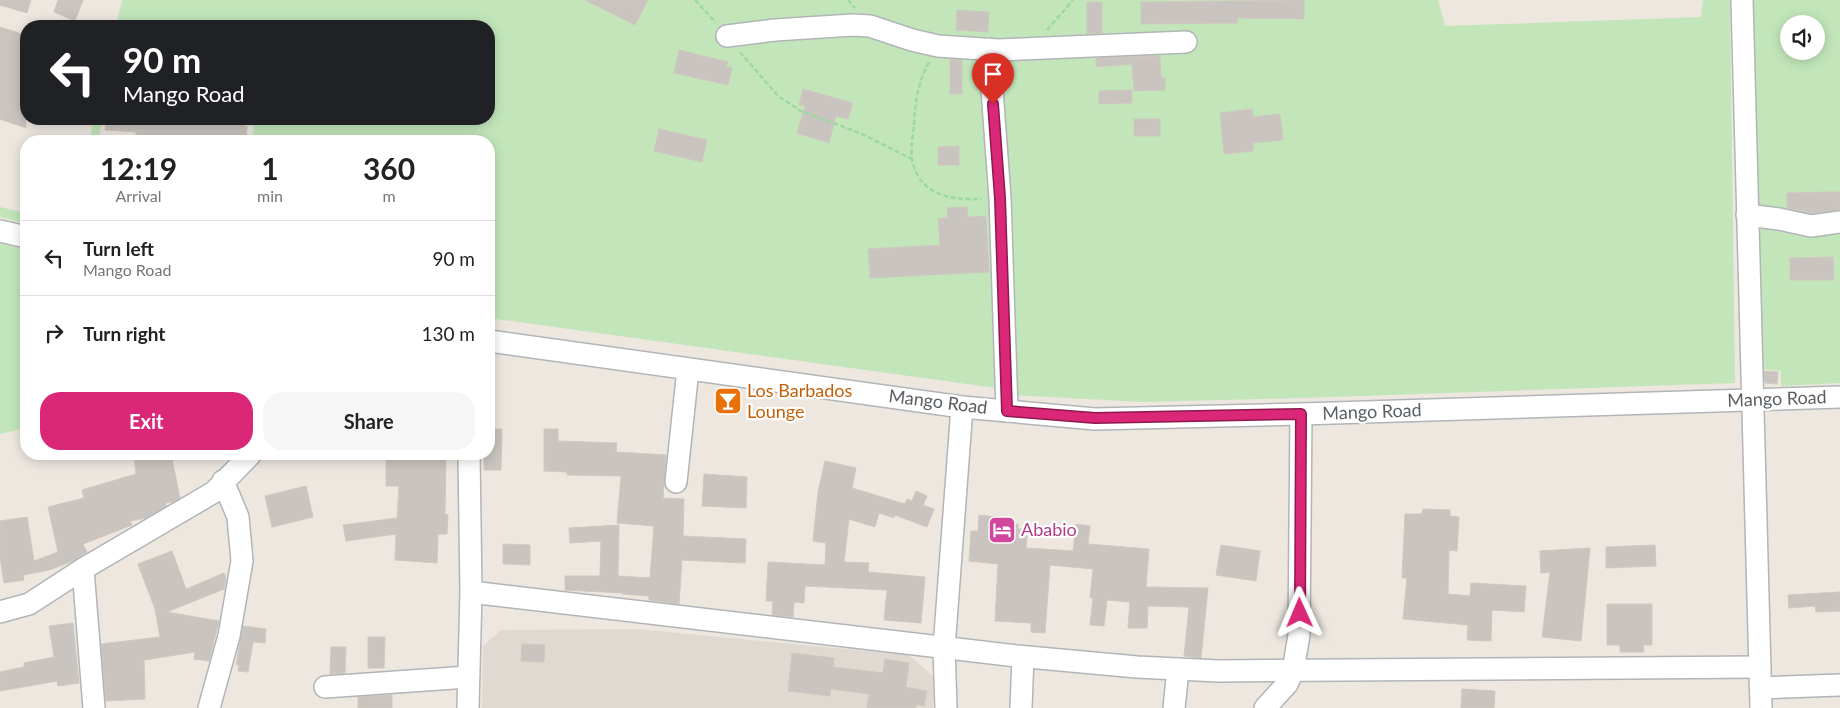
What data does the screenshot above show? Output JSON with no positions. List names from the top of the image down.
{
  "streets": {
    "street": ["Mango Road"]
  },
  "places": {
    "bar": ["Los Barbados Lounge"],
    "hotel": ["Ababio"]
  },
  "page": {
    "turn": ["90 m", "Mango Road"],
    "eta": [
      "12:19",
      "Arrival",
      "1",
      "min",
      "360",
      "m"
    ],
    "list": [
      {
        "name": "Turn left",
        "note": "Mango Road",
        "value": "90 m"
      },
      {
        "name": "Turn right",
        "value": "130 m"
      }
    ],
    "buttons": ["Exit", "Share"]
  }
}
